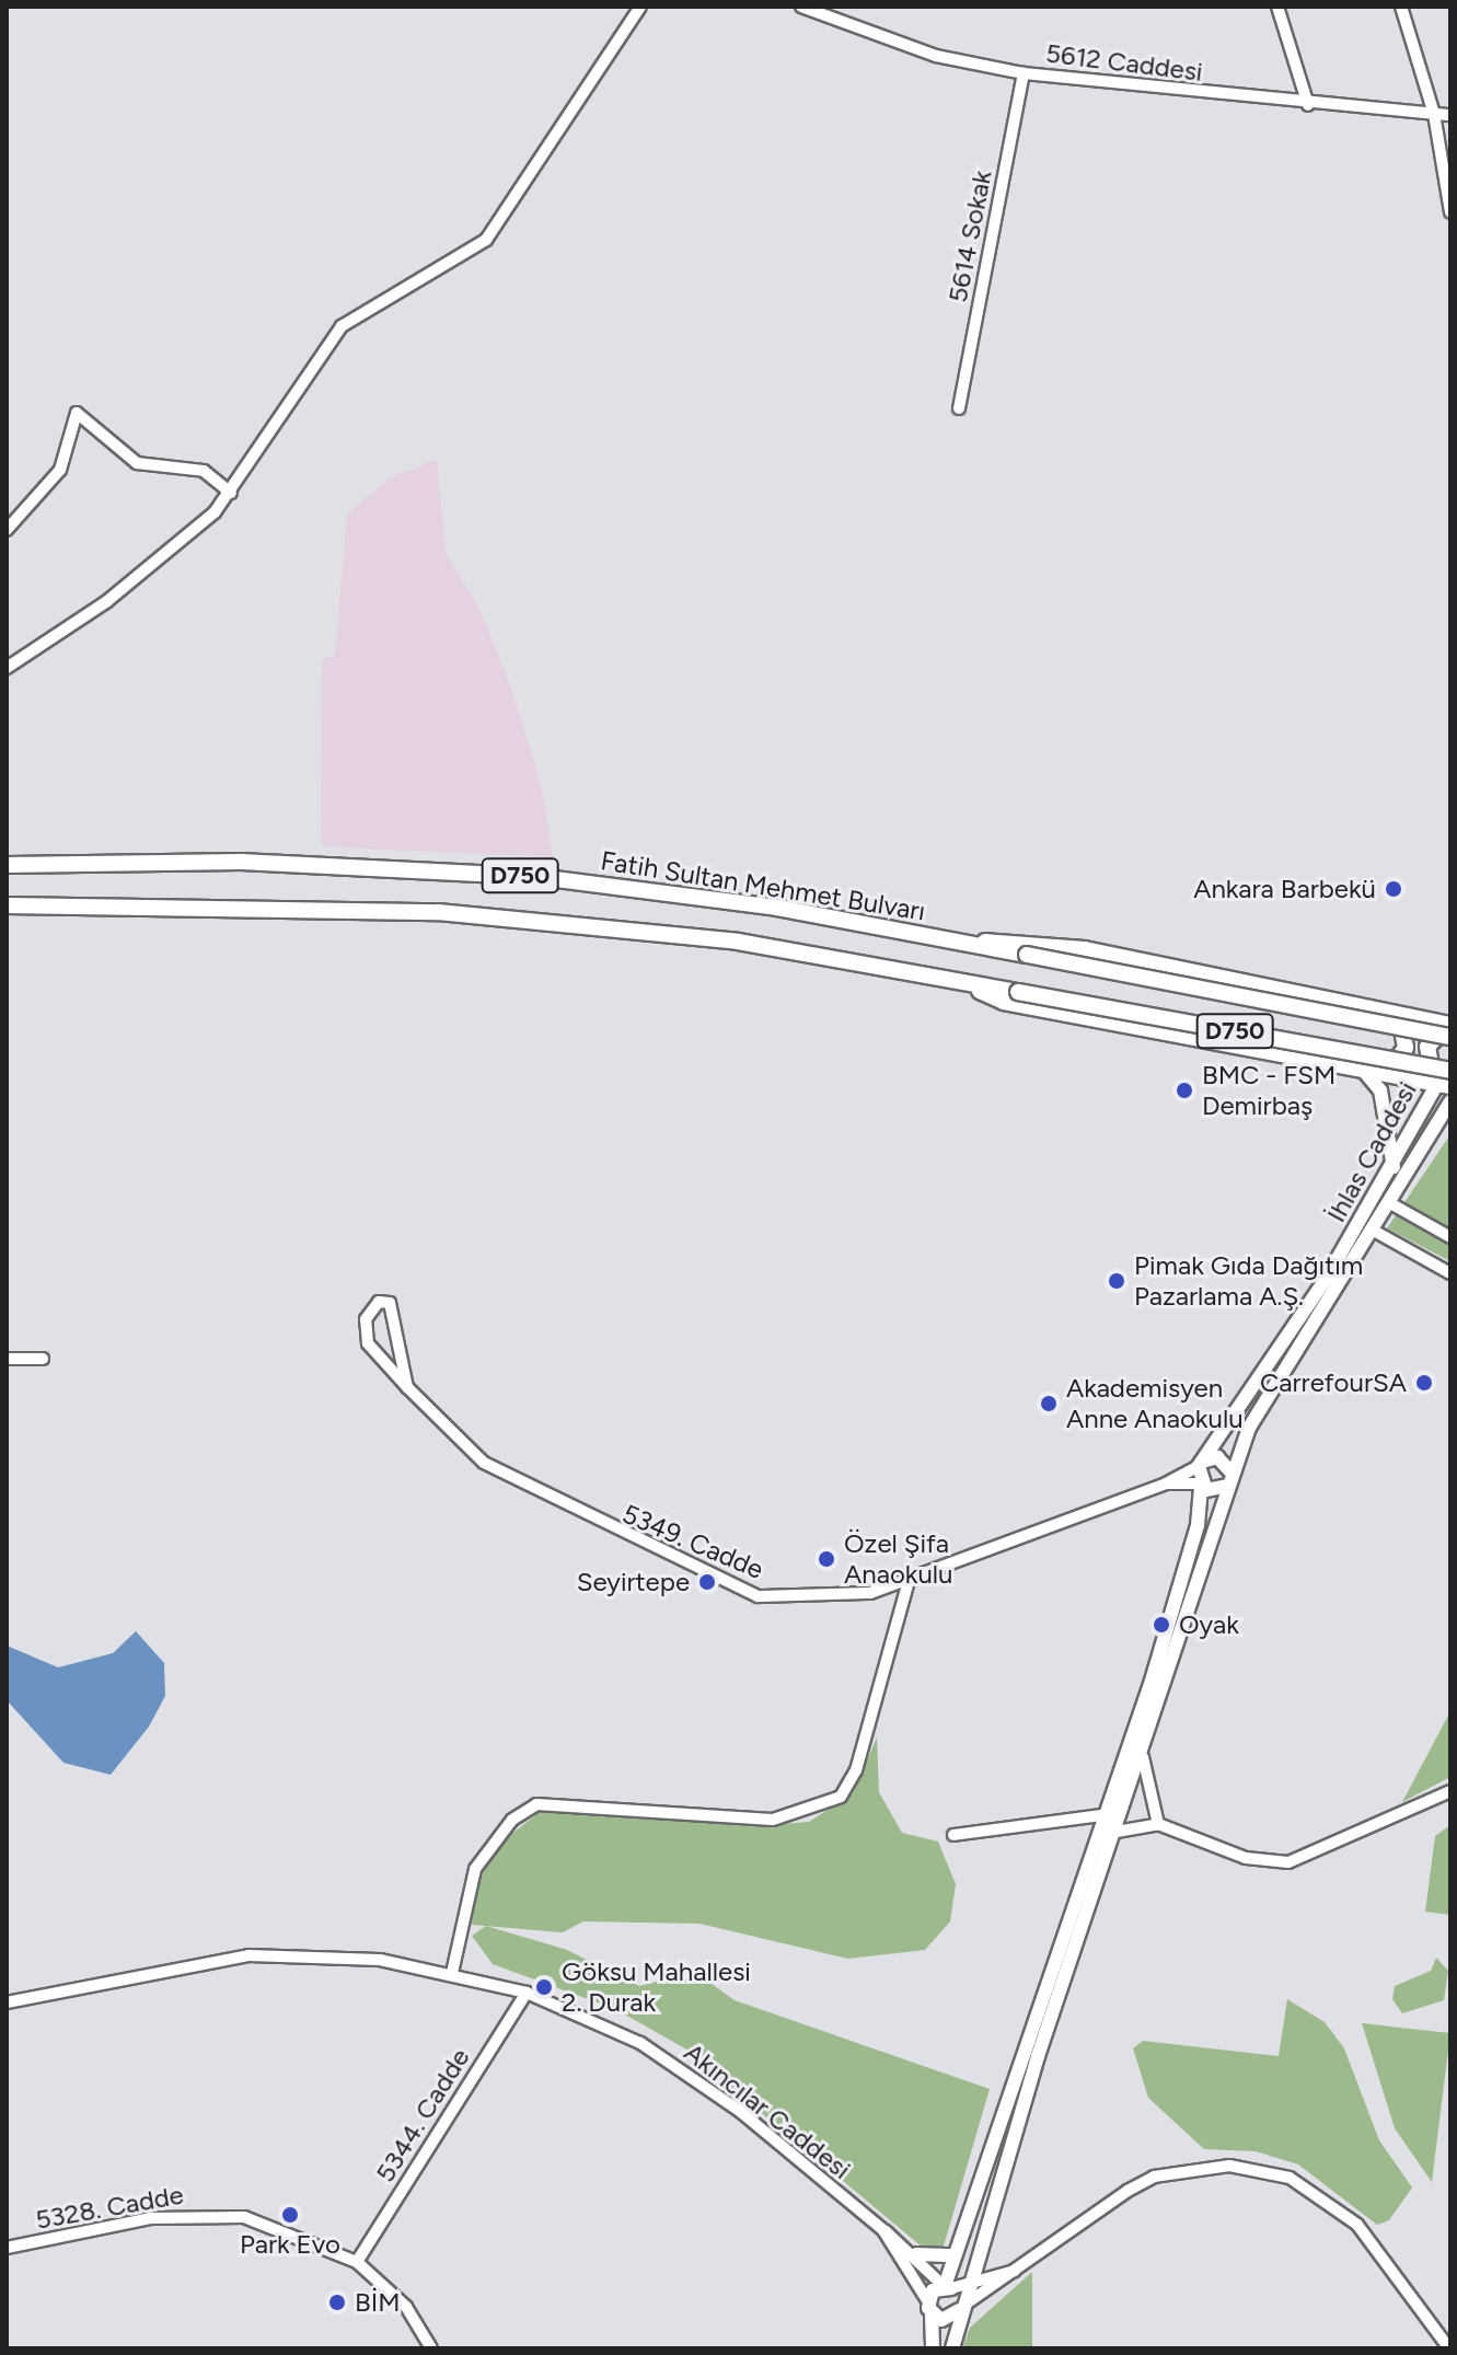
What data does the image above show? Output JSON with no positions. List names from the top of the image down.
{
  "streets": {
    "highway": ["D750", "Fatih Sultan Mehmet Bulvarı"],
    "main road": ["İhlas Caddesi"],
    "street": [
      "5612 Caddesi",
      "5614 Sokak",
      "5349. Cadde",
      "Akıncılar Caddesi",
      "5344. Cadde",
      "5328. Cadde"
    ]
  },
  "crossings": [
    ["5612 Caddesi", "5614 Sokak"],
    ["Akıncılar Caddesi", "5344. Cadde"],
    ["5344. Cadde", "5328. Cadde"]
  ],
  "places": [
    "Ankara Barbekü",
    "BMC - FSM Demirbaş",
    "Pimak Gıda Dağıtım Pazarlama A.Ş.",
    "CarrefourSA",
    "Akademisyen Anne Anaokulu",
    "Özel Şifa Anaokulu",
    "Seyirtepe",
    "Oyak",
    "Göksu Mahallesi 2. Durak",
    "Park Evo",
    "BİM"
  ]
}
